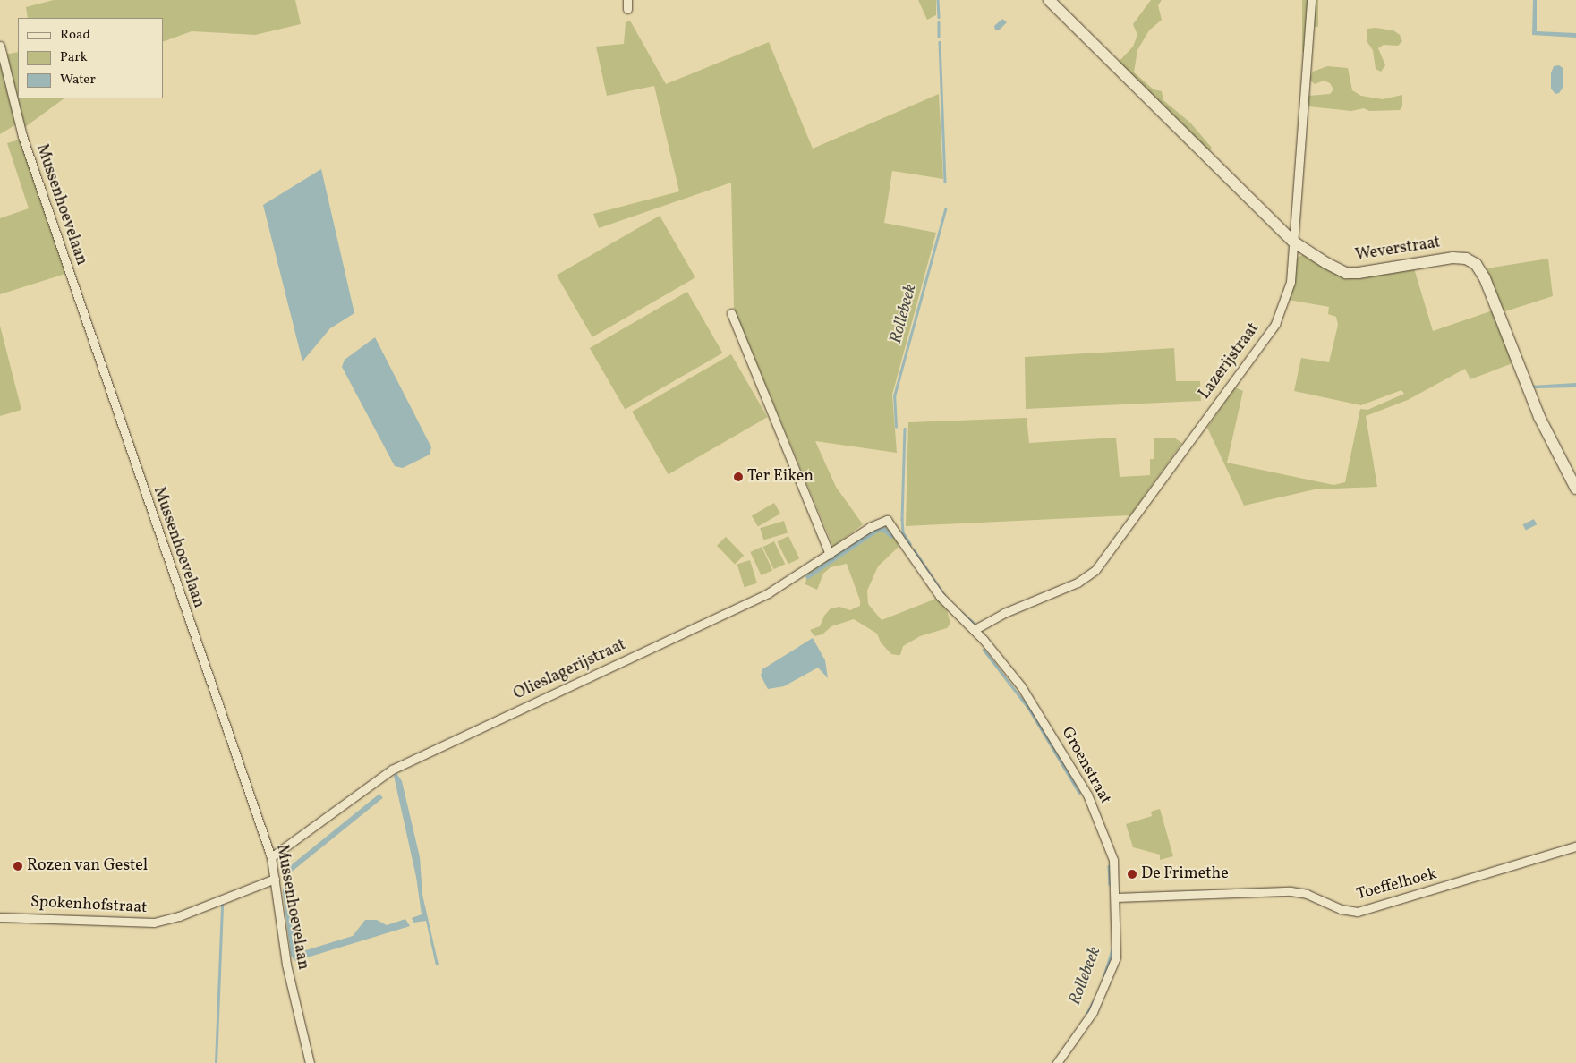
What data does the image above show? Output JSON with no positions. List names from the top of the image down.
{
  "streets": {
    "street": [
      "Mussenhoevelaan",
      "Weverstraat",
      "Lazerijstraat",
      "Olieslagerijstraat",
      "Groenstraat",
      "Toeffelhoek",
      "Spokenhofstraat"
    ]
  },
  "crossings": [
    ["Mussenhoevelaan", "Olieslagerijstraat"],
    ["Mussenhoevelaan", "Spokenhofstraat"],
    ["Weverstraat", "Lazerijstraat"],
    ["Lazerijstraat", "Groenstraat"],
    ["Olieslagerijstraat", "Groenstraat"],
    ["Groenstraat", "Toeffelhoek"]
  ],
  "water": ["Rollebeek"],
  "places": ["Ter Eiken", "Rozen van Gestel", "De Frimethe"],
  "legend": ["Road", "Park", "Water"]
}
